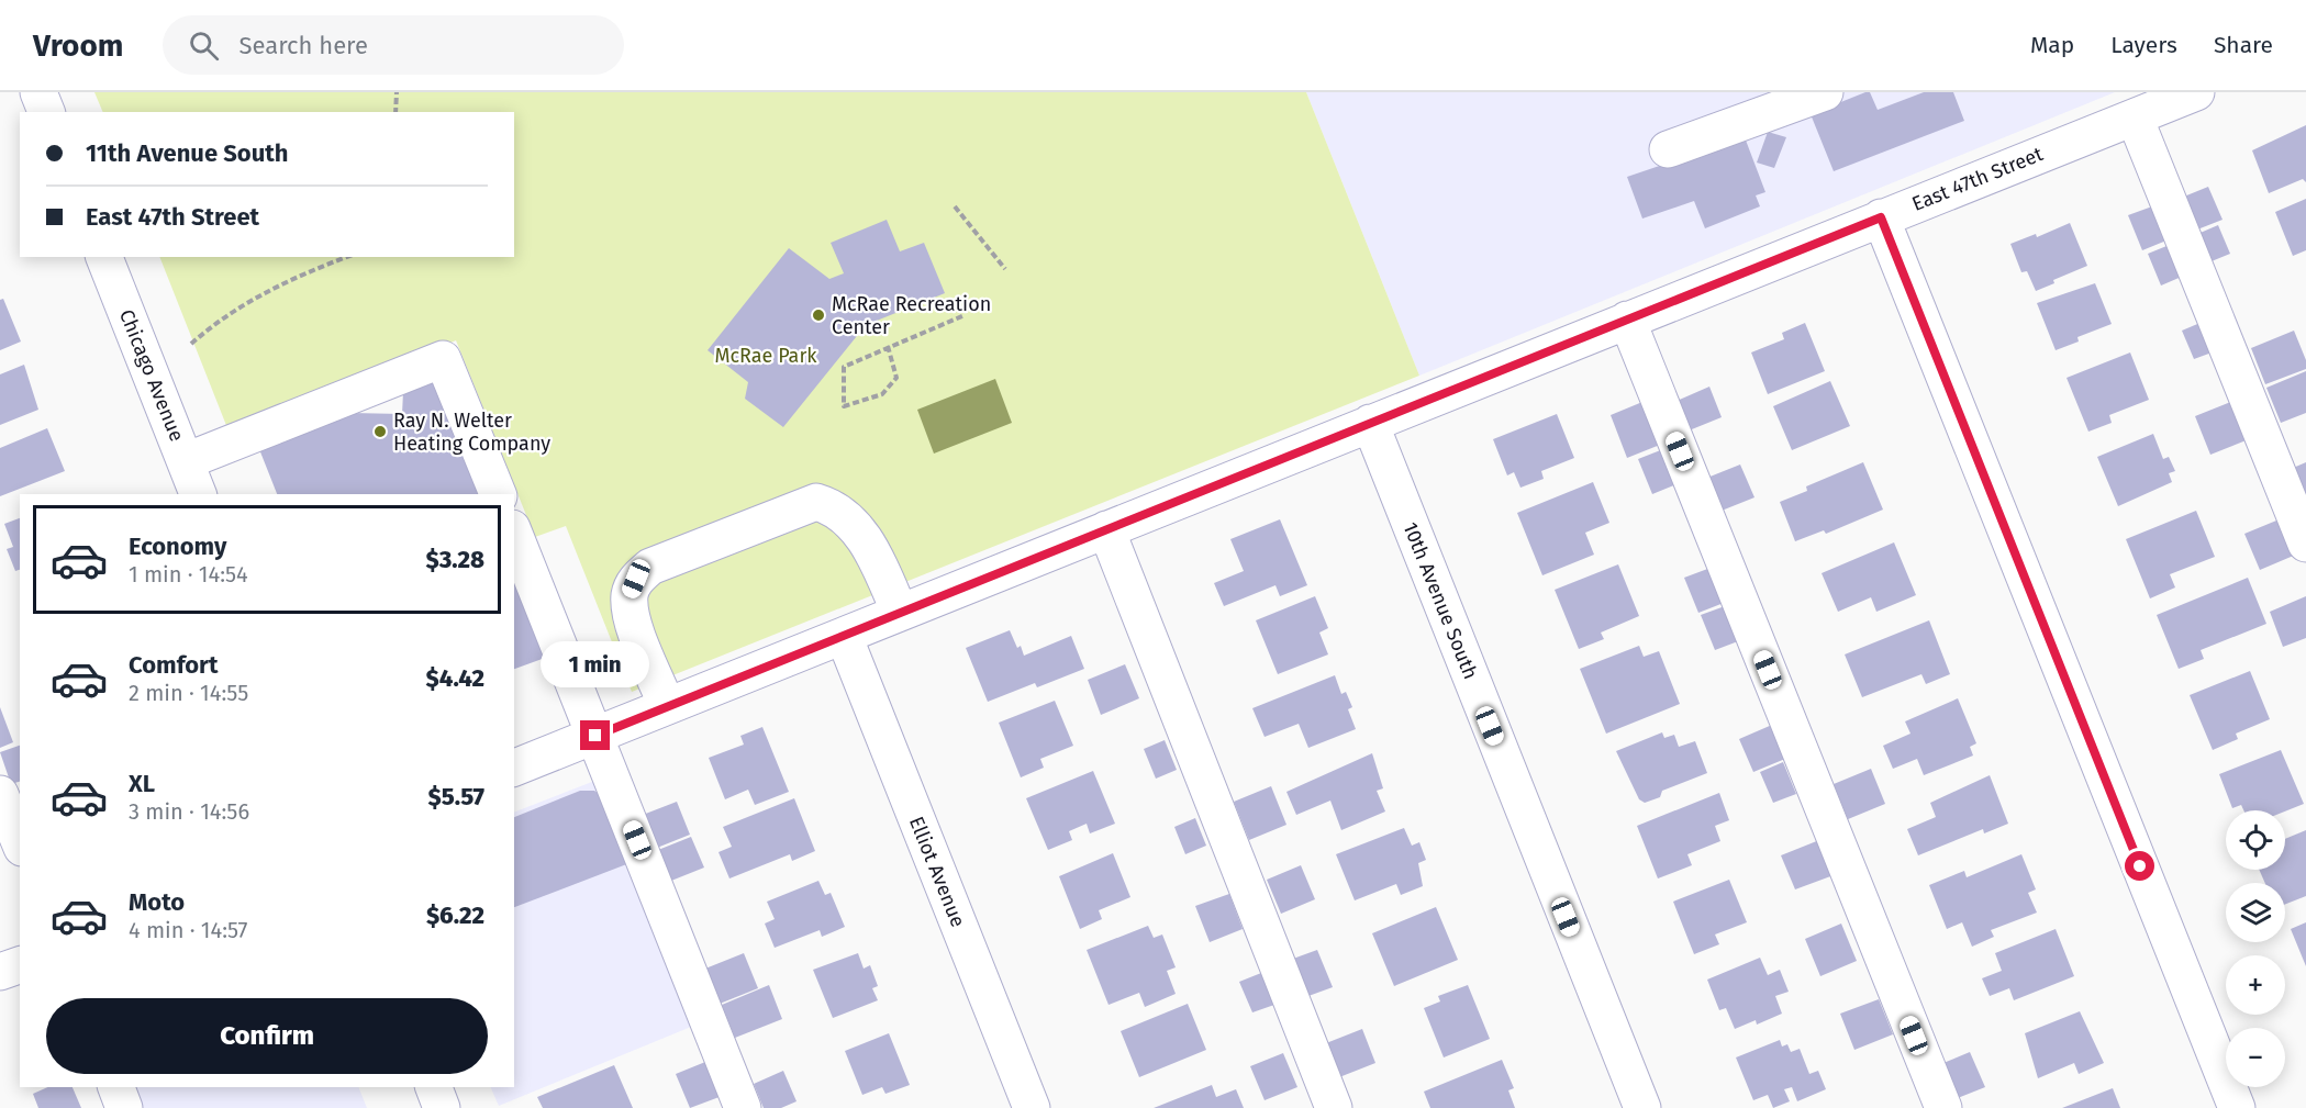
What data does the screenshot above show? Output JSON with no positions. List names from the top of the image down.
{
  "streets": {
    "street": [
      "East 47th Street",
      "Chicago Avenue",
      "10th Avenue South",
      "Elliot Avenue"
    ]
  },
  "crossings": [
    ["East 47th Street", "10th Avenue South"],
    ["East 47th Street", "Elliot Avenue"]
  ],
  "parks": ["McRae Park"],
  "places": ["McRae Recreation Center", "Ray N. Welter Heating Company"],
  "page": {
    "header": "Vroom",
    "search": "Search here",
    "nav": ["Map", "Layers", "Share"],
    "banner": ["11th Avenue South", "East 47th Street"],
    "list": [
      {
        "name": "Economy",
        "note": "1 min · 14:54",
        "value": "$3.28"
      },
      {
        "name": "Comfort",
        "note": "2 min · 14:55",
        "value": "$4.42"
      },
      {
        "name": "XL",
        "note": "3 min · 14:56",
        "value": "$5.57"
      },
      {
        "name": "Moto",
        "note": "4 min · 14:57",
        "value": "$6.22"
      }
    ],
    "bubble": "1 min",
    "map_buttons": ["+", "−"],
    "buttons": "Confirm"
  }
}
